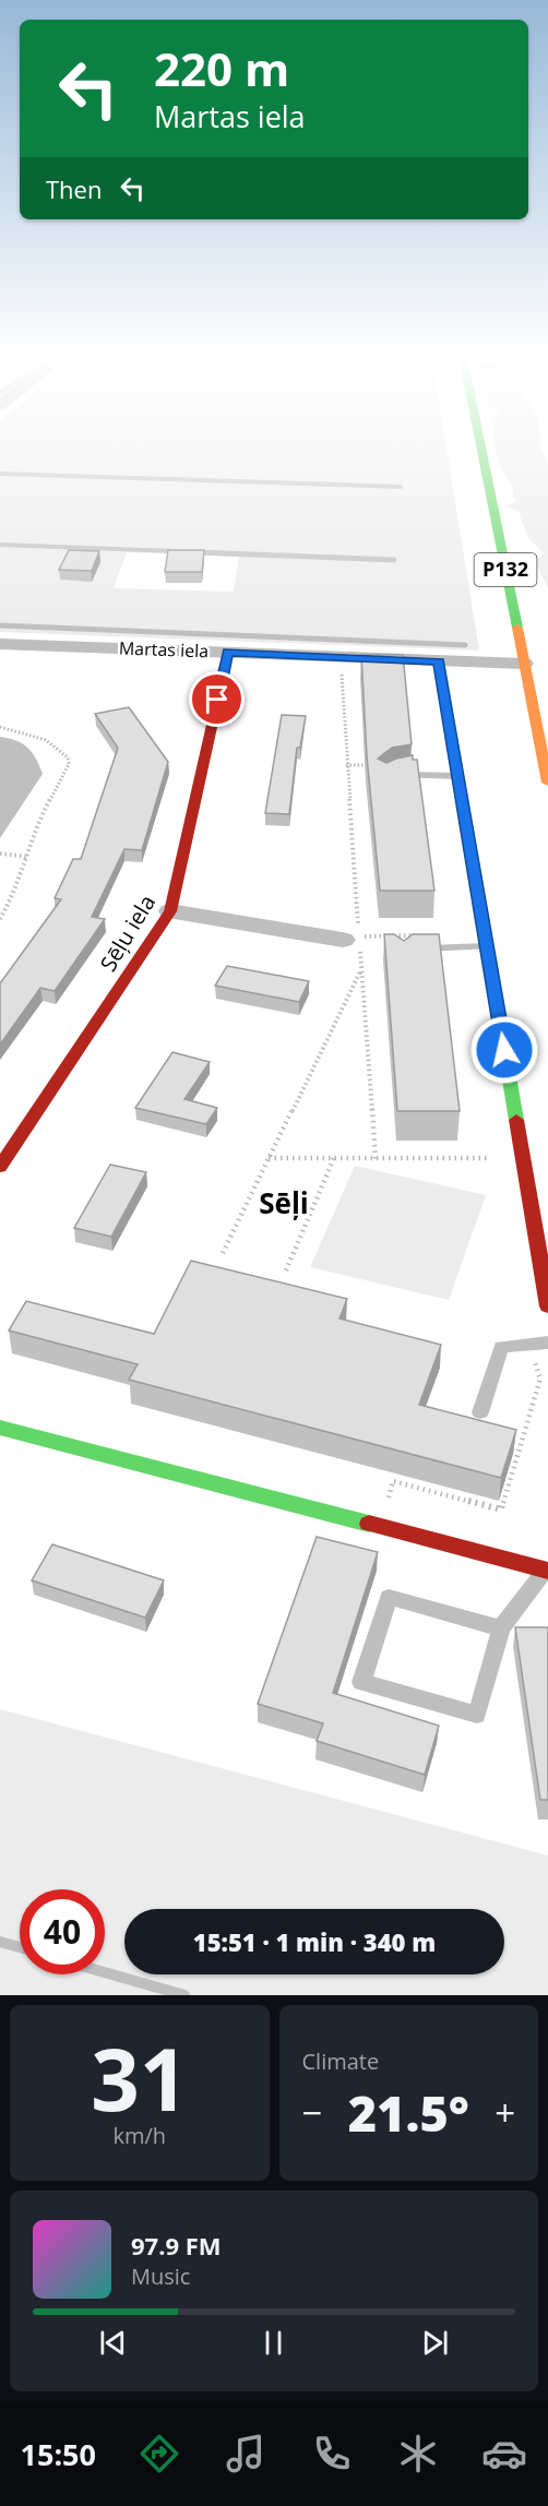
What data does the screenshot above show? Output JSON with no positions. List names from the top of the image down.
{
  "streets": {
    "street": ["P132", "Martas iela", "Sēļu iela"]
  },
  "crossings": [
    ["P132", "Martas iela"],
    ["Martas iela", "Sēļu iela"]
  ],
  "districts": ["Sēļi"],
  "page": {
    "turn": ["220 m", "Martas iela"],
    "then": "Then",
    "limit": "40",
    "trip": "15:51 · 1 min · 340 m",
    "tile": [
      ["31", "km/h"],
      "Climate"
    ],
    "heat": ["−", "21.5°", "+"],
    "song": ["97.9 FM", "Music"],
    "tabs": "15:50"
  }
}
